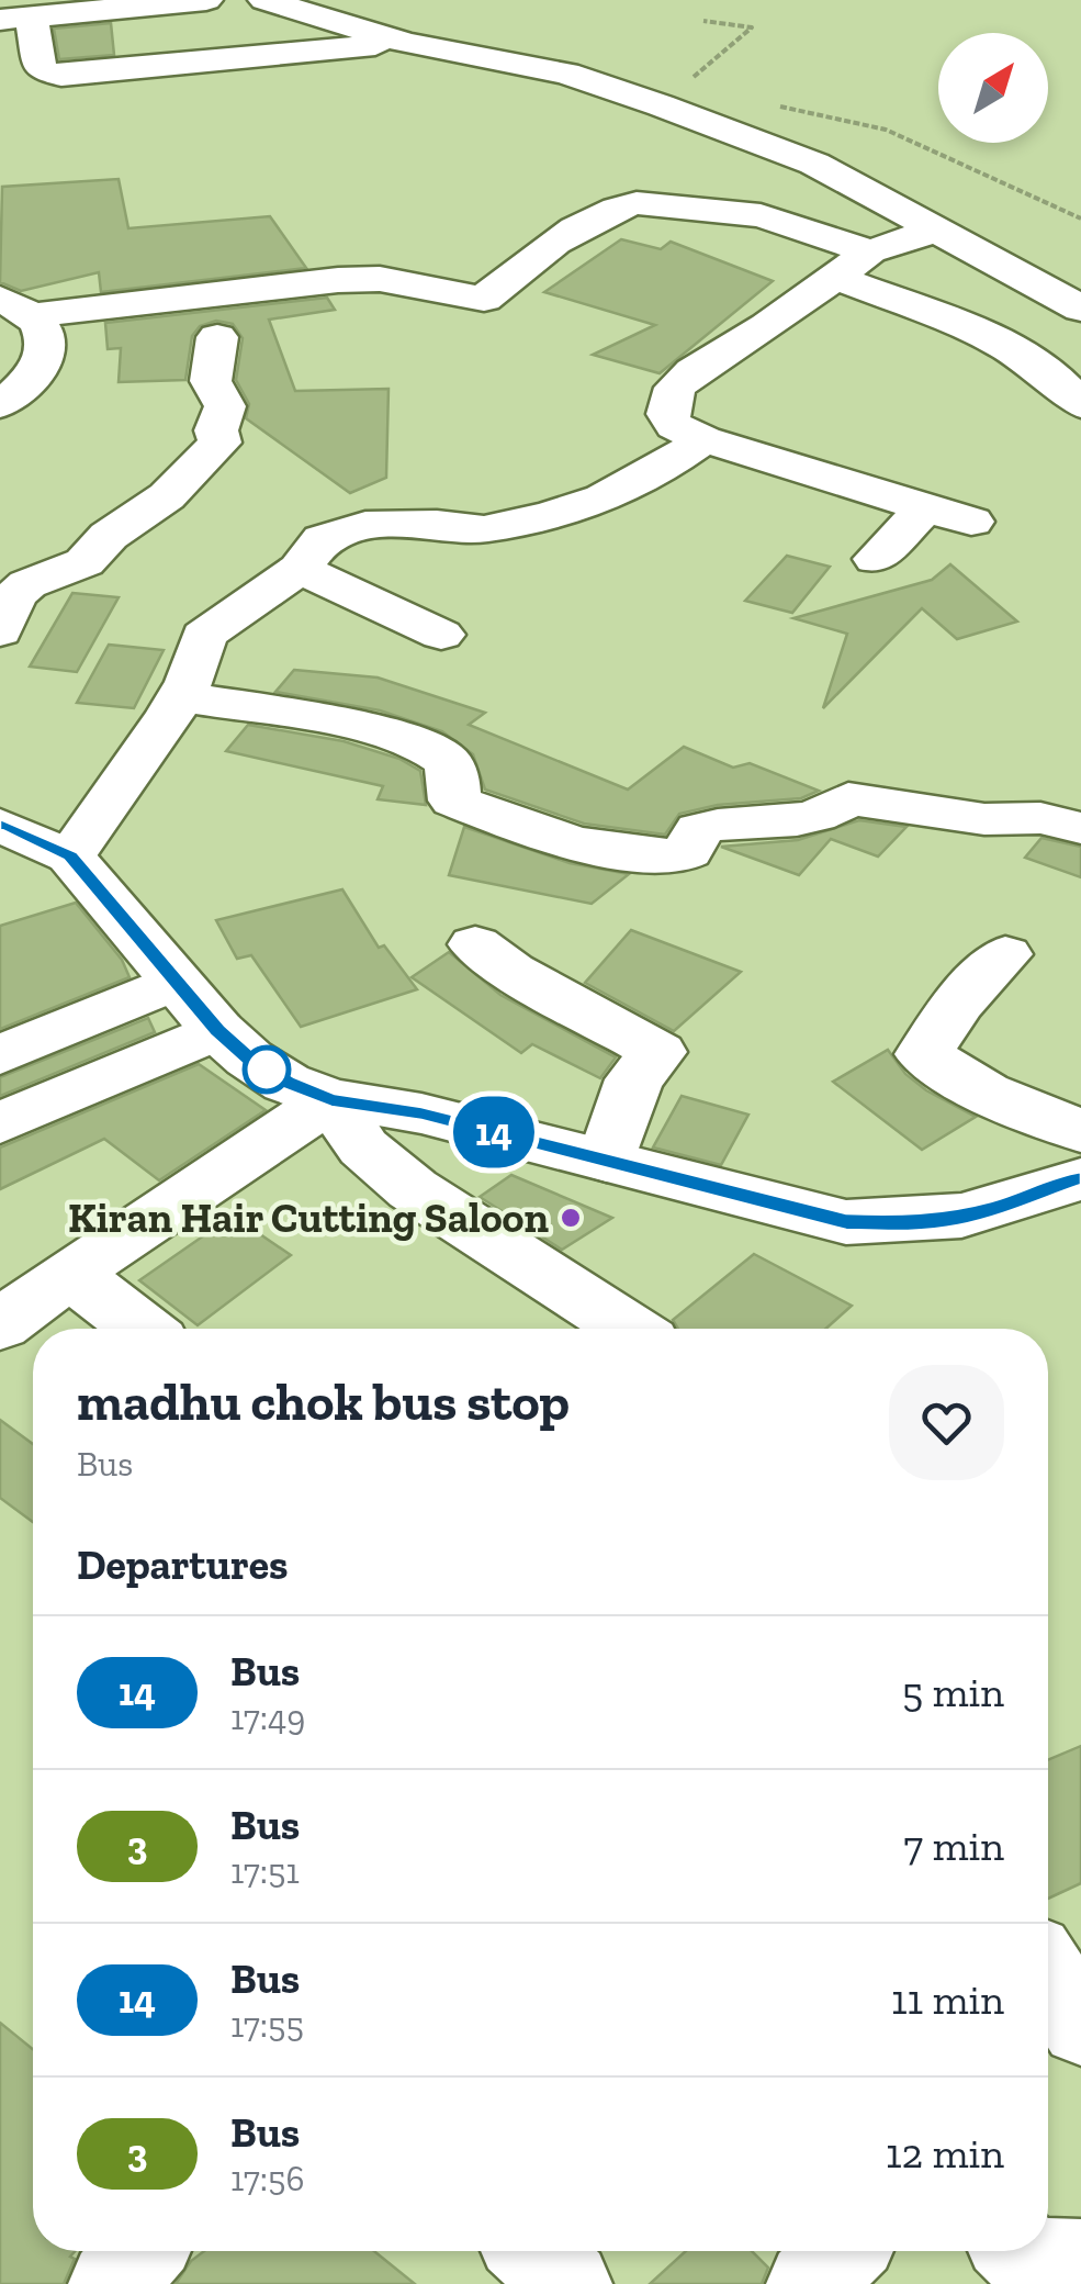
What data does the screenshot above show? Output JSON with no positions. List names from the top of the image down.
{
  "places": ["Kiran Hair Cutting Saloon"],
  "lines": ["bus line 14"],
  "north": "top right",
  "page": {
    "on_map": "14",
    "heading": [
      ["madhu chok bus stop", "Bus"],
      "Departures"
    ],
    "list": [
      {
        "mark": "14",
        "name": "Bus",
        "note": "17:49",
        "value": "5 min"
      },
      {
        "mark": "3",
        "name": "Bus",
        "note": "17:51",
        "value": "7 min"
      },
      {
        "mark": "14",
        "name": "Bus",
        "note": "17:55",
        "value": "11 min"
      },
      {
        "mark": "3",
        "name": "Bus",
        "note": "17:56",
        "value": "12 min"
      }
    ]
  }
}
